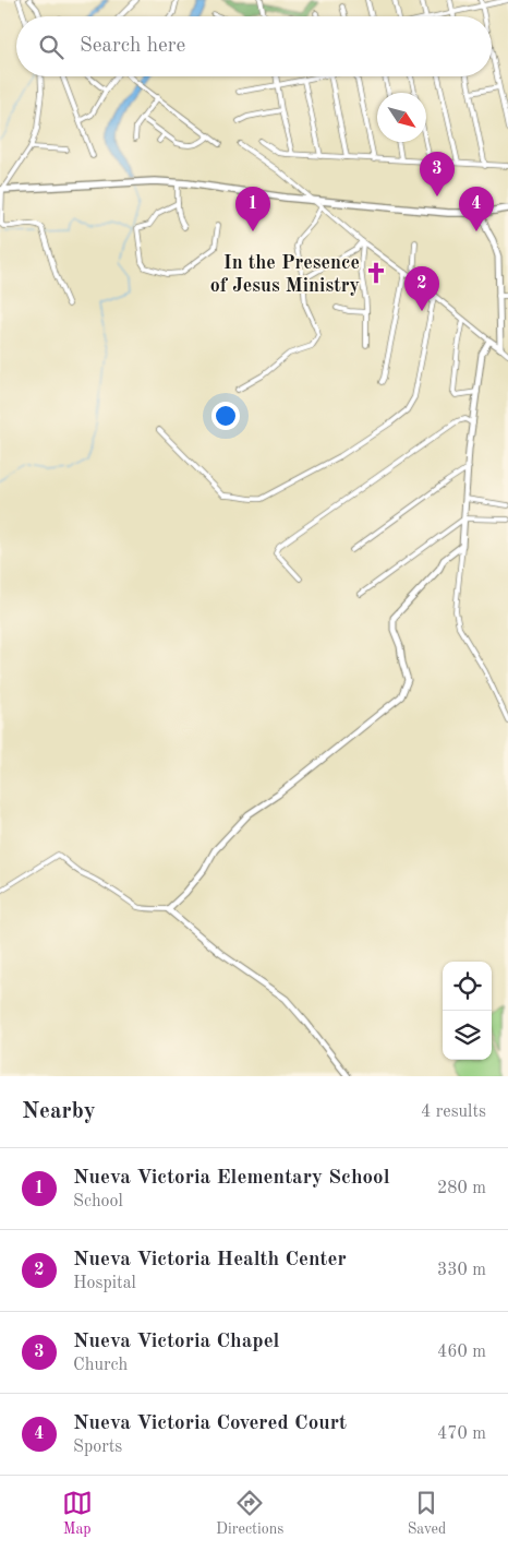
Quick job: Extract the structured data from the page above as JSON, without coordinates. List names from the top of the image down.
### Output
{
  "places": {
    "church": ["In the Presence of Jesus Ministry"]
  },
  "north": "bottom right",
  "page": {
    "search": "Search here",
    "pins": [
      "3",
      "1",
      "4",
      "2"
    ],
    "heading": ["Nearby", "4 results"],
    "list": [
      {
        "mark": "1",
        "name": "Nueva Victoria Elementary School",
        "note": "School",
        "value": "280 m"
      },
      {
        "mark": "2",
        "name": "Nueva Victoria Health Center",
        "note": "Hospital",
        "value": "330 m"
      },
      {
        "mark": "3",
        "name": "Nueva Victoria Chapel",
        "note": "Church",
        "value": "460 m"
      },
      {
        "mark": "4",
        "name": "Nueva Victoria Covered Court",
        "note": "Sports",
        "value": "470 m"
      }
    ],
    "nav": ["Map", "Directions", "Saved"]
  }
}
